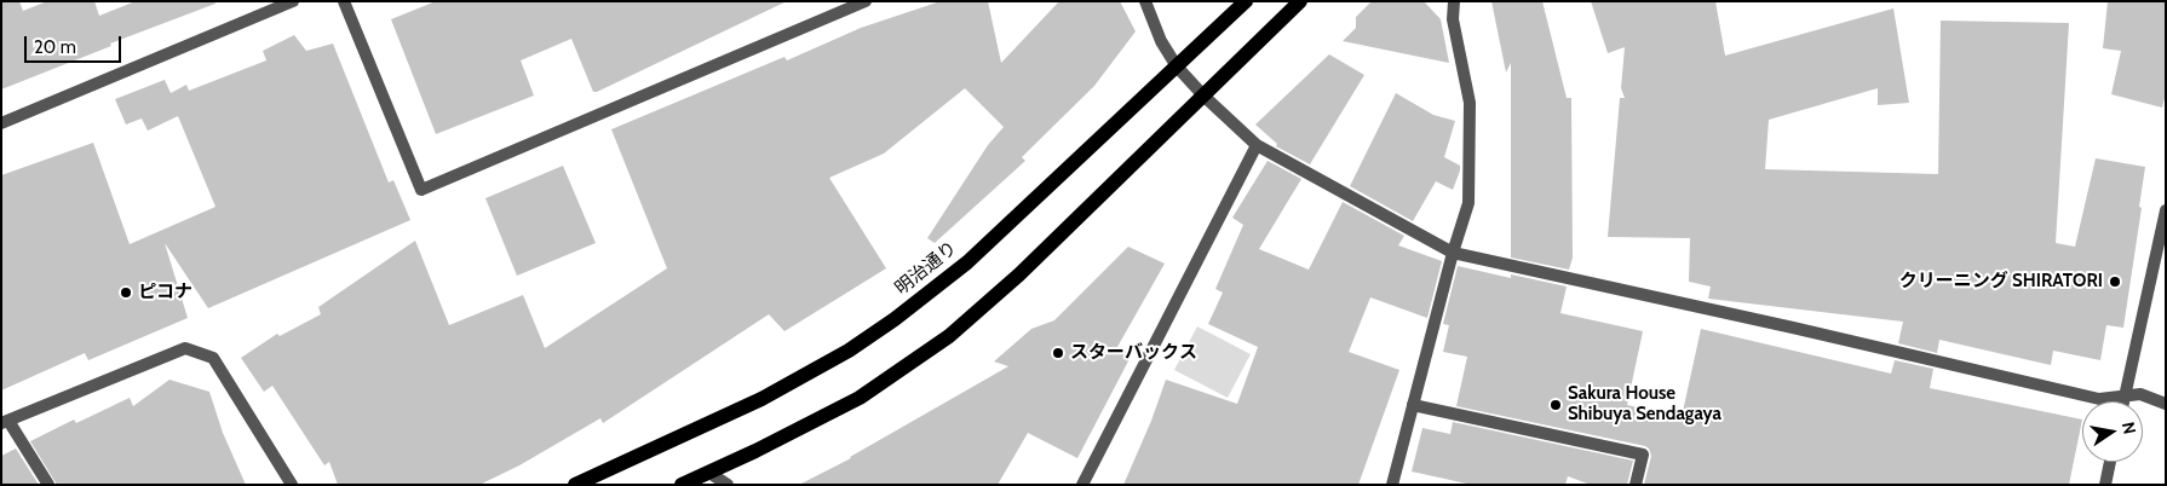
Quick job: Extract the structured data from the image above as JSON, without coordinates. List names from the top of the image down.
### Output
{
  "streets": {
    "main road": ["明治通り"]
  },
  "places": [
    "クリーニング SHIRATORI",
    "ピコナ",
    "スターバックス",
    "Sakura House Shibuya Sendagaya"
  ],
  "scale_bar": "20 m",
  "north": "right"
}
